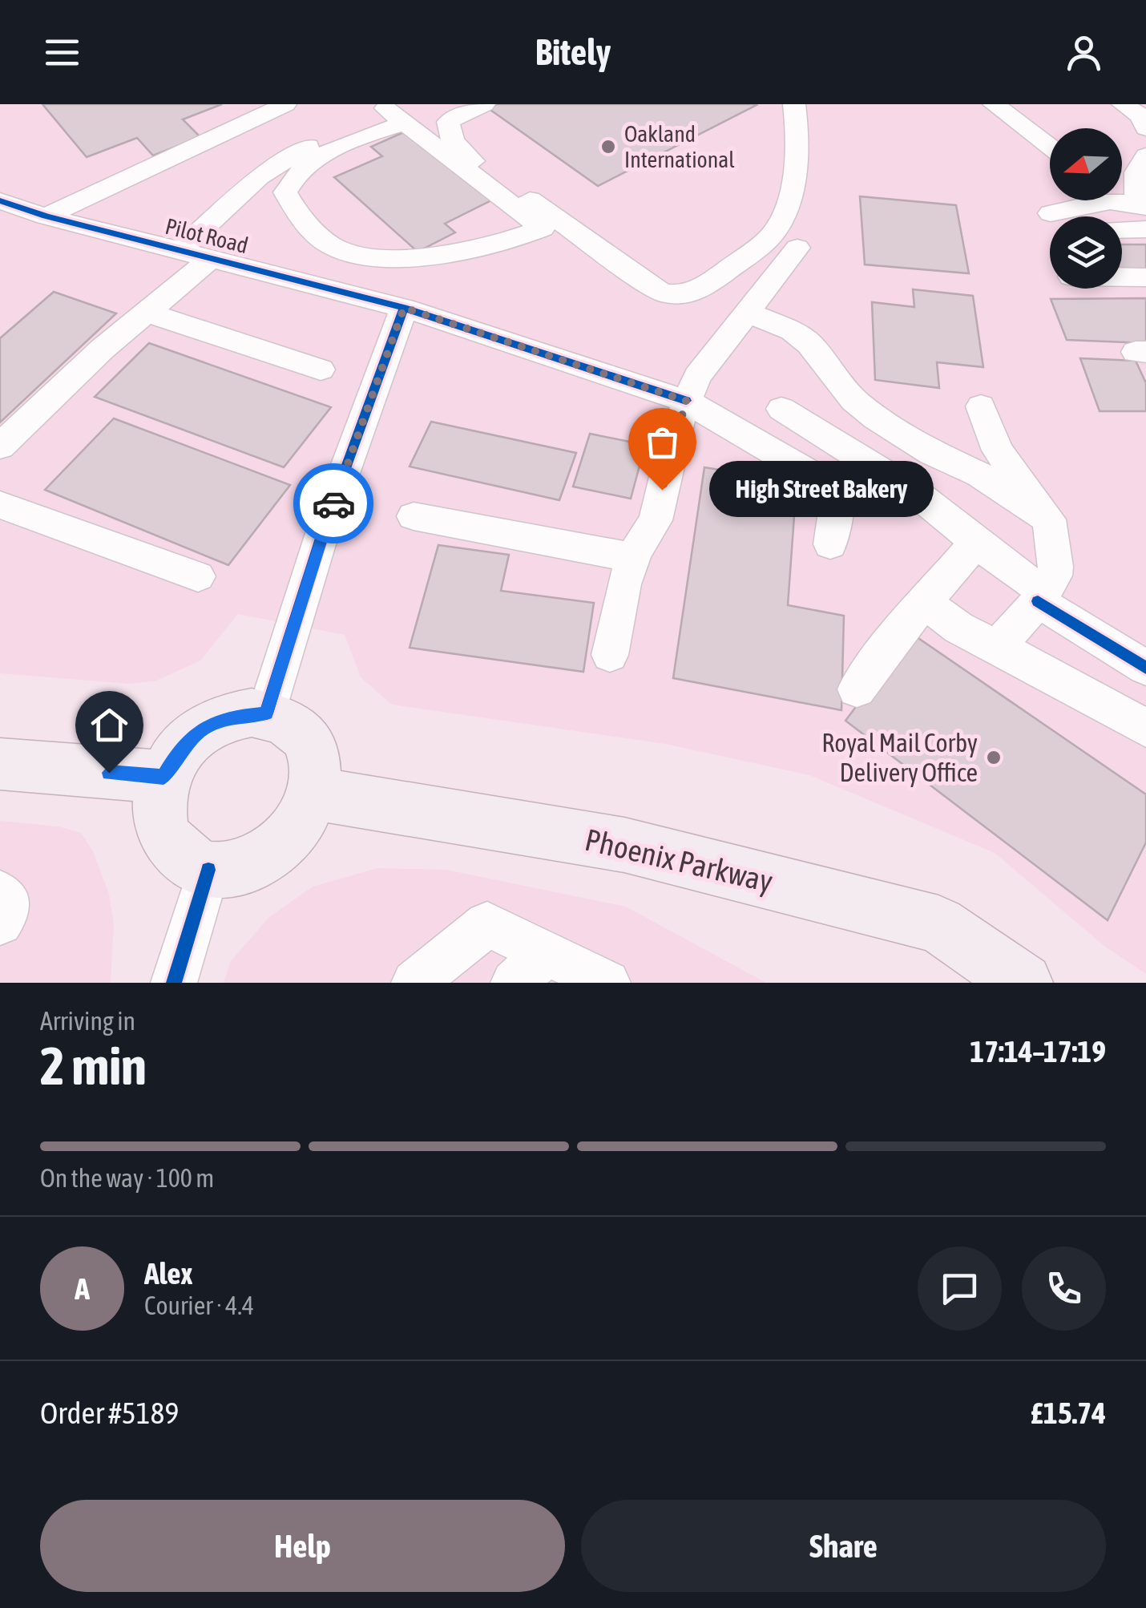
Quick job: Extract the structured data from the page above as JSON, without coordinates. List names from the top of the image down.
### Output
{
  "streets": {
    "main road": ["Phoenix Parkway"],
    "street": ["Pilot Road"]
  },
  "places": ["Oakland International", "High Street Bakery", "Royal Mail Corby Delivery Office"],
  "north": "left",
  "page": {
    "header": "Bitely",
    "bubble": "High Street Bakery",
    "heading": ["2 min", "Arriving in", "17:14–17:19"],
    "panel": [
      "Alex",
      "Courier · 4.4",
      "Order #5189",
      "£15.74"
    ],
    "bar": "On the way · 100 m",
    "round": "A",
    "buttons": ["Help", "Share"]
  }
}
